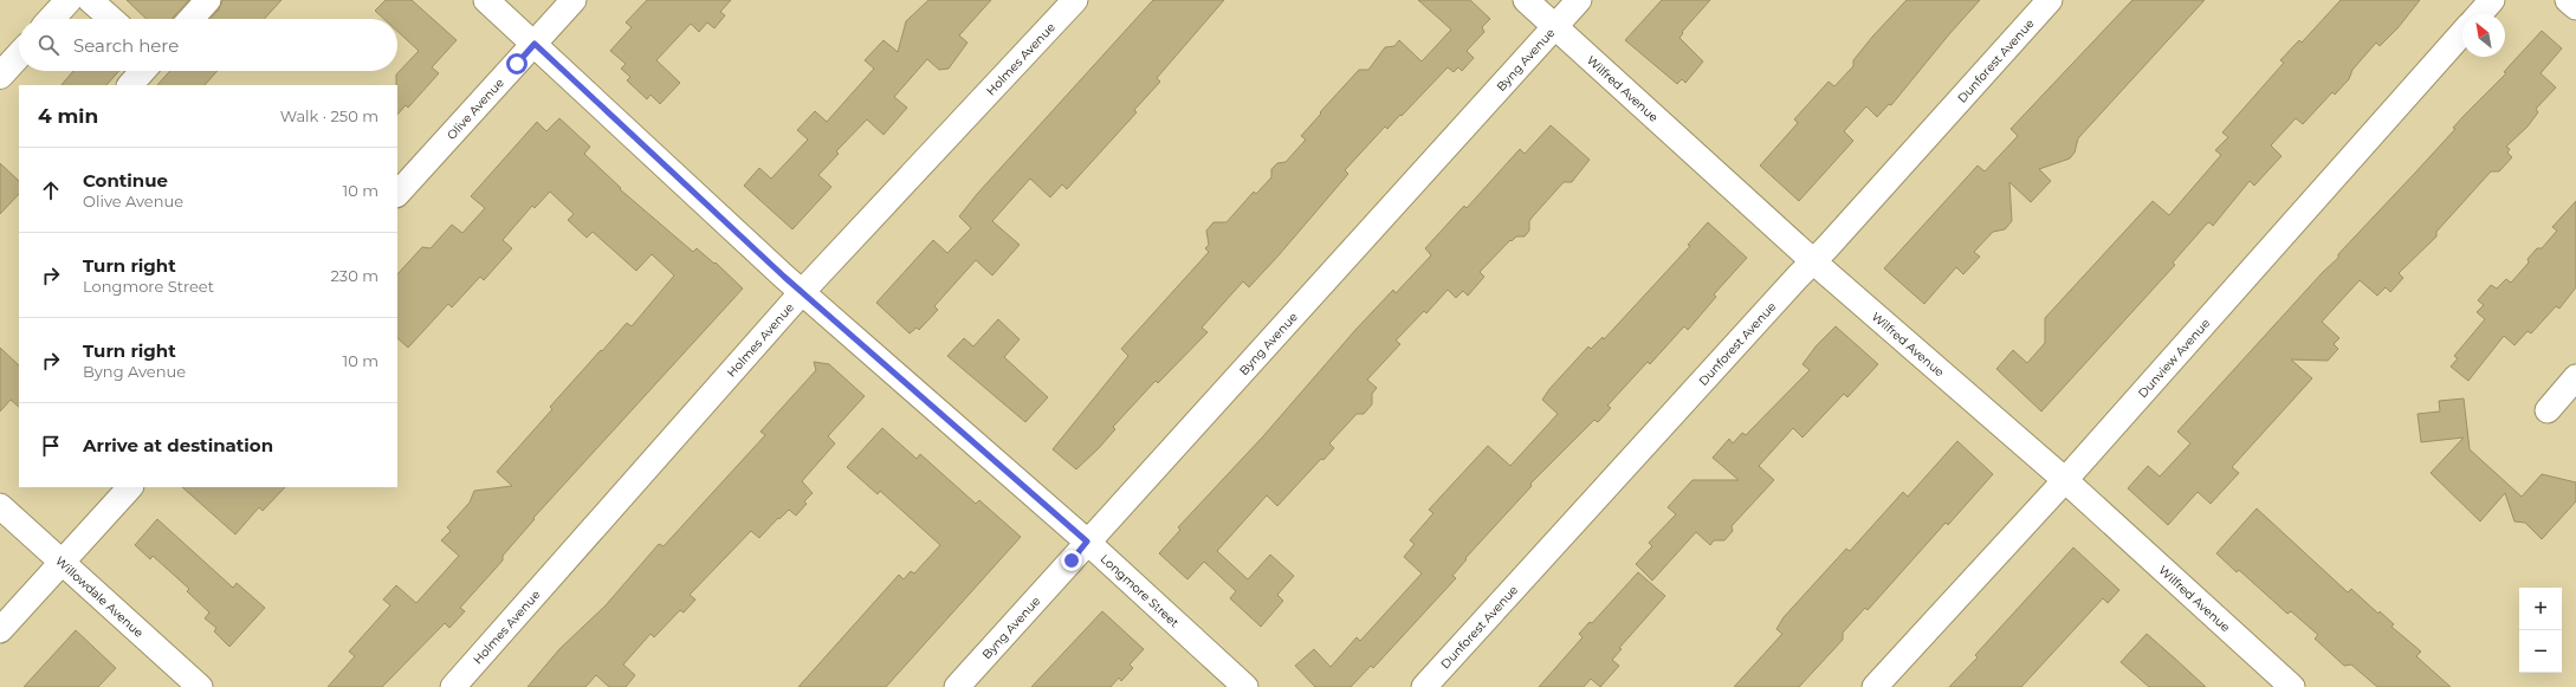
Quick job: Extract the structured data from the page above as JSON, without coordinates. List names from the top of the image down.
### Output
{
  "streets": {
    "street": [
      "Holmes Avenue",
      "Byng Avenue",
      "Dunforest Avenue",
      "Wilfred Avenue",
      "Olive Avenue",
      "Dunview Avenue",
      "Longmore Street",
      "Willowdale Avenue"
    ]
  },
  "crossings": [
    ["Holmes Avenue", "Longmore Street"],
    ["Byng Avenue", "Wilfred Avenue"],
    ["Byng Avenue", "Longmore Street"],
    ["Dunforest Avenue", "Wilfred Avenue"],
    ["Wilfred Avenue", "Dunview Avenue"],
    ["Olive Avenue", "Longmore Street"]
  ],
  "north": "top left",
  "page": {
    "search": "Search here",
    "heading": ["4 min", "Walk · 250 m"],
    "list": [
      ["Continue", "Olive Avenue", "10 m"],
      ["Turn right", "Longmore Street", "230 m"],
      ["Turn right", "Byng Avenue", "10 m"],
      "Arrive at destination"
    ],
    "map_buttons": ["+", "−"]
  }
}
